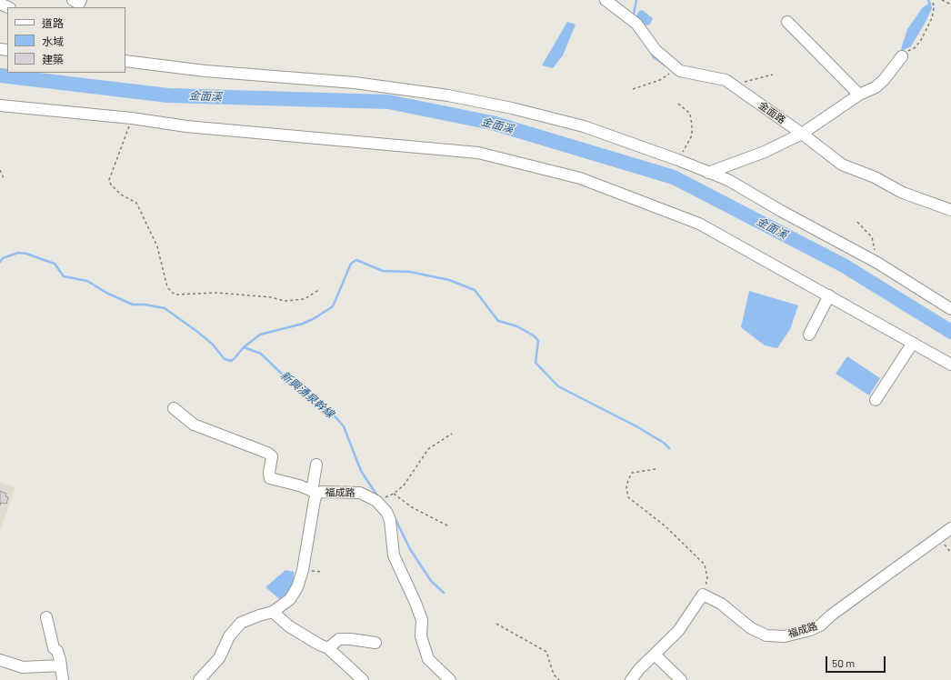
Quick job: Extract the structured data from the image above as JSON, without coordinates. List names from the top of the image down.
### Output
{
  "streets": {
    "lane": ["金面路", "福成路"]
  },
  "water": ["金面溪", "新興湧泉幹線"],
  "legend": ["道路", "水域", "建築"],
  "scale_bar": "50 m"
}
